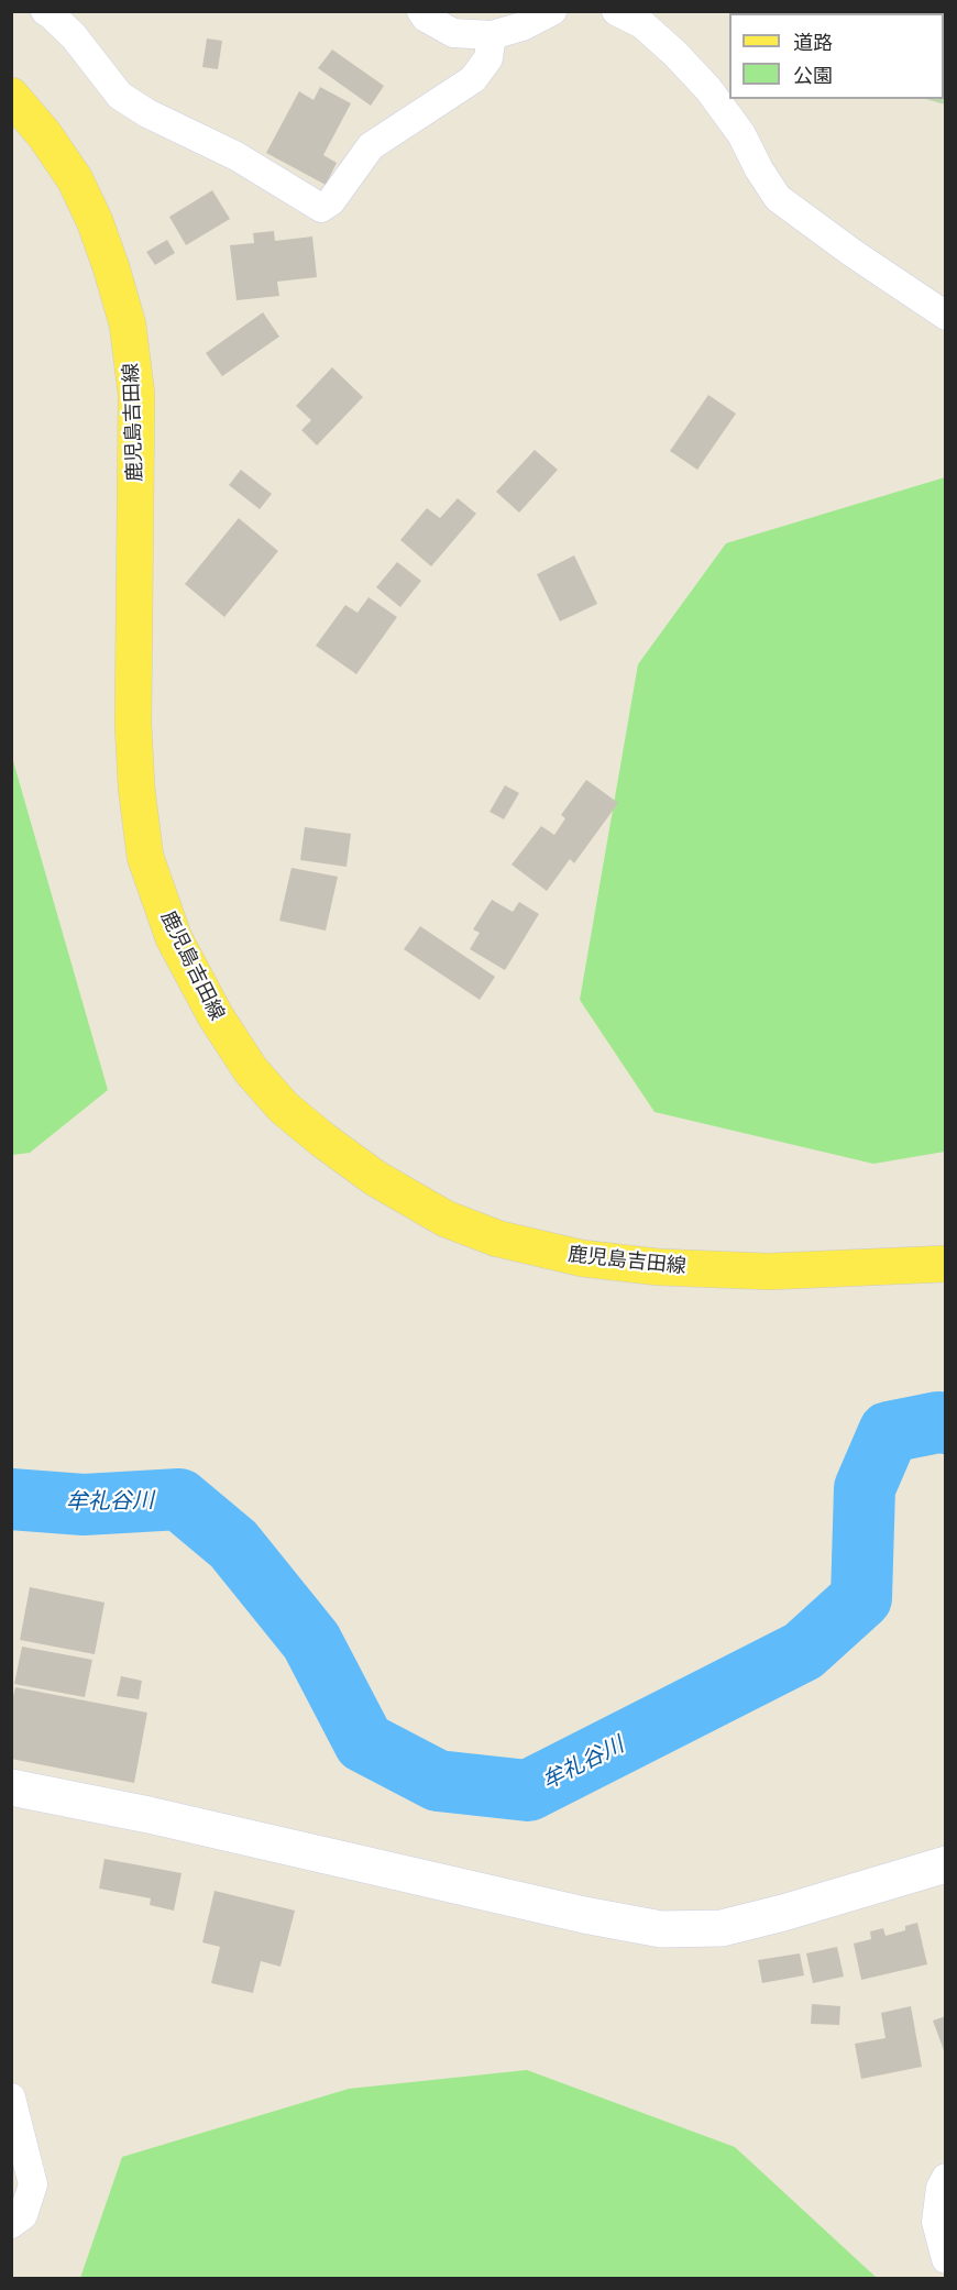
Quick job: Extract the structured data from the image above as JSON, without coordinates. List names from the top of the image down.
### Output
{
  "streets": {
    "main road": ["鹿児島吉田線"]
  },
  "water": ["牟礼谷川"],
  "legend": ["道路", "公園"]
}
